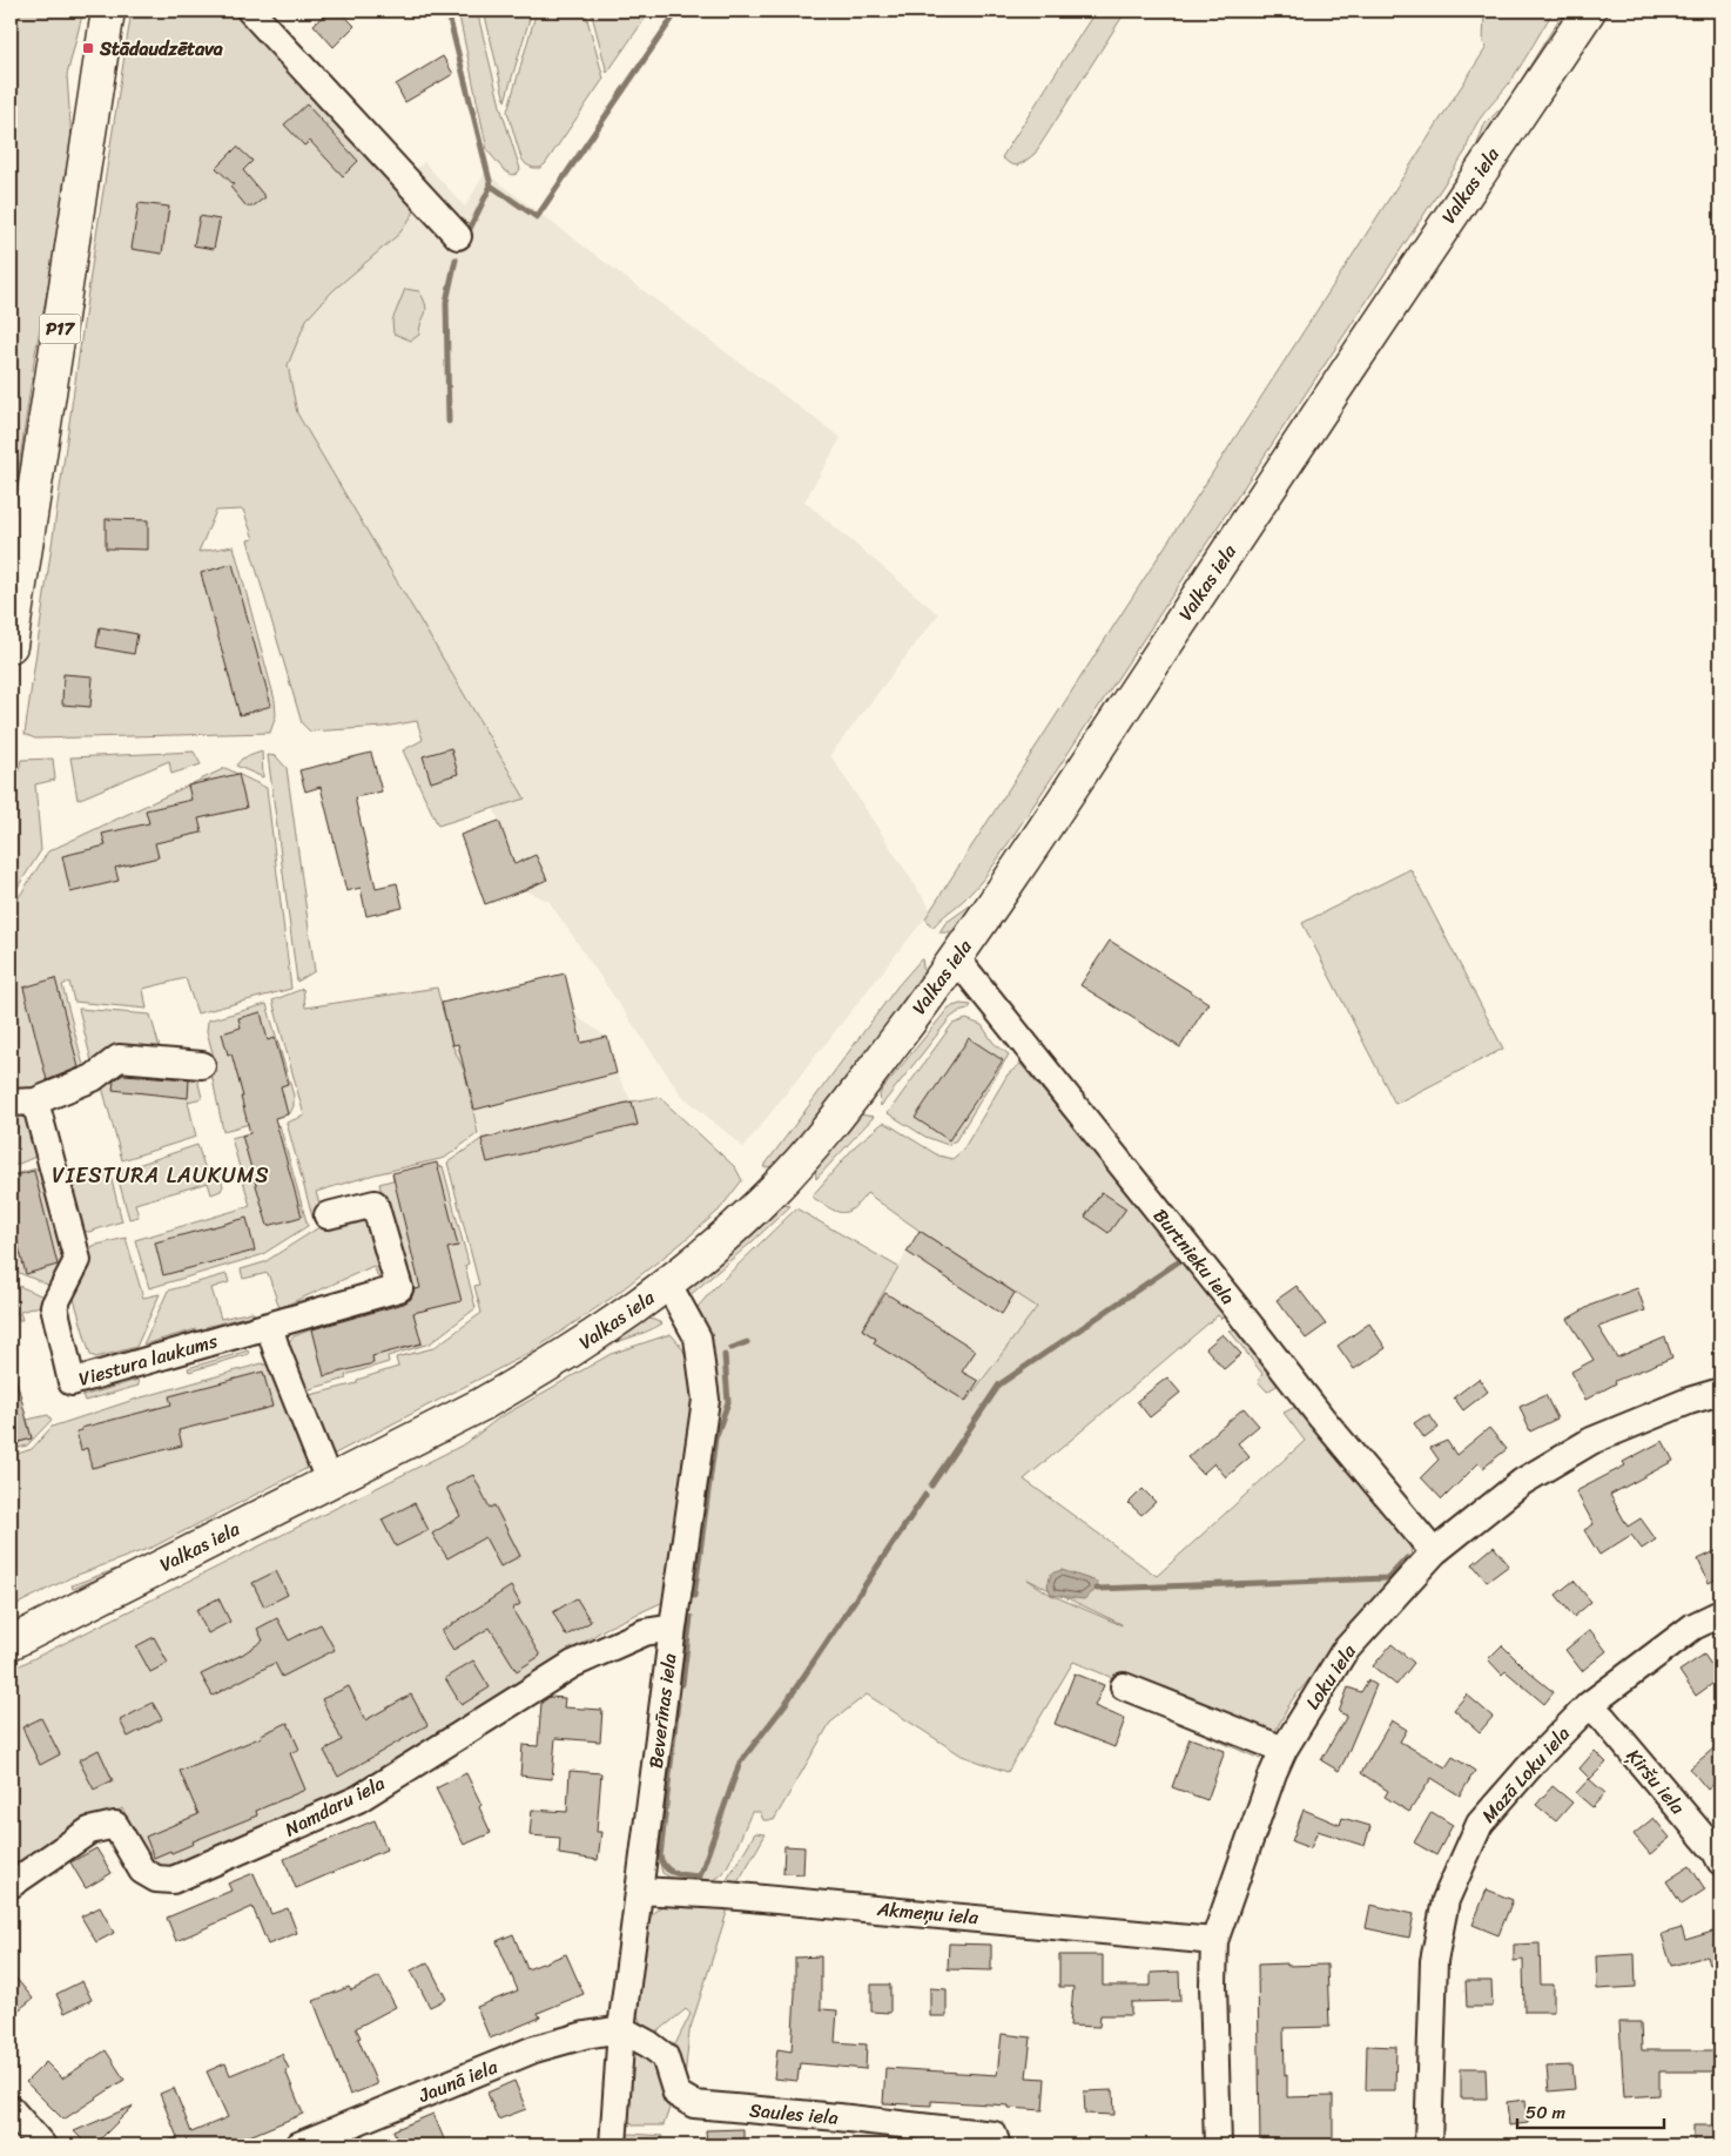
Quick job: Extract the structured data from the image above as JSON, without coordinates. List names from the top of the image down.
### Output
{
  "streets": {
    "main road": ["Valkas iela", "P17"],
    "street": [
      "Burtnieku iela",
      "Viestura laukums",
      "Loku iela",
      "Beverīnas iela",
      "Mazā Loku iela",
      "Ķiršu iela",
      "Namdaru iela",
      "Akmeņu iela",
      "Jaunā iela",
      "Saules iela"
    ]
  },
  "crossings": [
    ["Valkas iela", "Burtnieku iela"],
    ["Valkas iela", "Beverīnas iela"],
    ["Burtnieku iela", "Loku iela"],
    ["Loku iela", "Akmeņu iela"],
    ["Beverīnas iela", "Namdaru iela"],
    ["Beverīnas iela", "Akmeņu iela"],
    ["Beverīnas iela", "Jaunā iela"],
    ["Beverīnas iela", "Saules iela"],
    ["Mazā Loku iela", "Ķiršu iela"],
    ["Jaunā iela", "Saules iela"]
  ],
  "districts": ["VIESTURA LAUKUMS"],
  "places": {
    "transit": ["Stādaudzētava"]
  },
  "scale_bar": "50 m"
}
